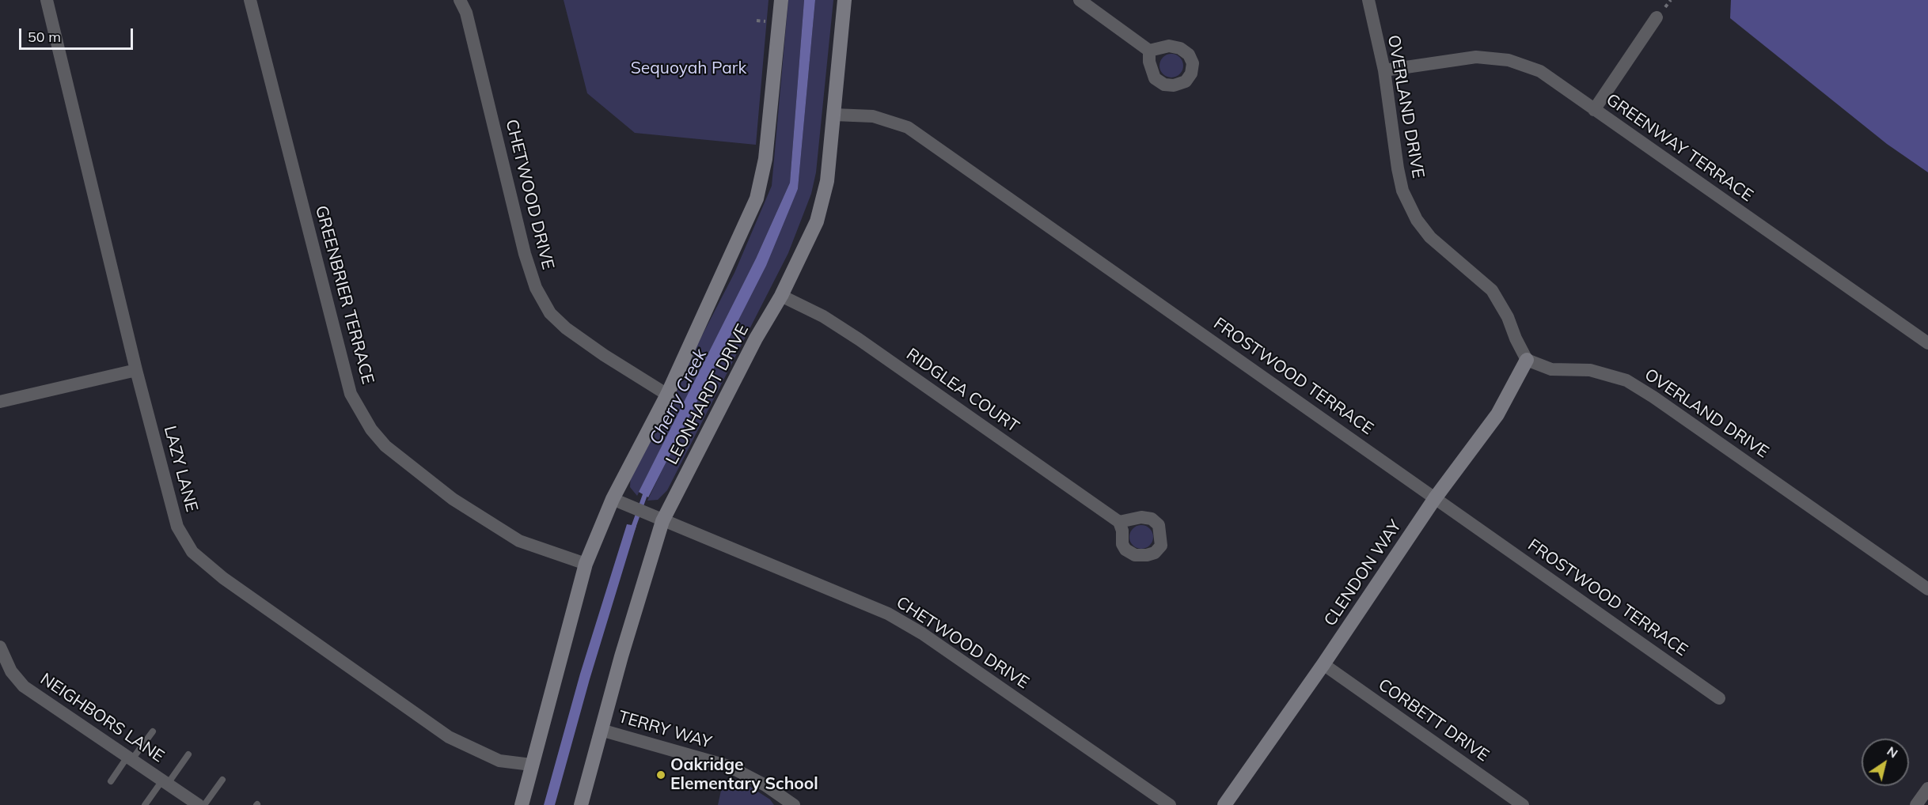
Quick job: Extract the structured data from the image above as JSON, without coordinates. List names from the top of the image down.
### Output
{
  "streets": {
    "street": [
      "OVERLAND DRIVE",
      "GREENWAY TERRACE",
      "CHETWOOD DRIVE",
      "GREENBRIER TERRACE",
      "FROSTWOOD TERRACE",
      "RIDGLEA COURT",
      "LEONHARDT DRIVE",
      "LAZY LANE",
      "CLENDON WAY",
      "NEIGHBORS LANE",
      "CORBETT DRIVE",
      "TERRY WAY"
    ]
  },
  "crossings": [
    ["OVERLAND DRIVE", "GREENWAY TERRACE"],
    ["OVERLAND DRIVE", "CLENDON WAY"],
    ["CHETWOOD DRIVE", "LEONHARDT DRIVE"],
    ["FROSTWOOD TERRACE", "LEONHARDT DRIVE"],
    ["FROSTWOOD TERRACE", "CLENDON WAY"],
    ["RIDGLEA COURT", "LEONHARDT DRIVE"],
    ["LEONHARDT DRIVE", "TERRY WAY"],
    ["CLENDON WAY", "CORBETT DRIVE"]
  ],
  "water": ["Cherry Creek"],
  "parks": ["Sequoyah Park"],
  "places": ["Oakridge Elementary School"],
  "scale_bar": "50 m",
  "north": "top right"
}
